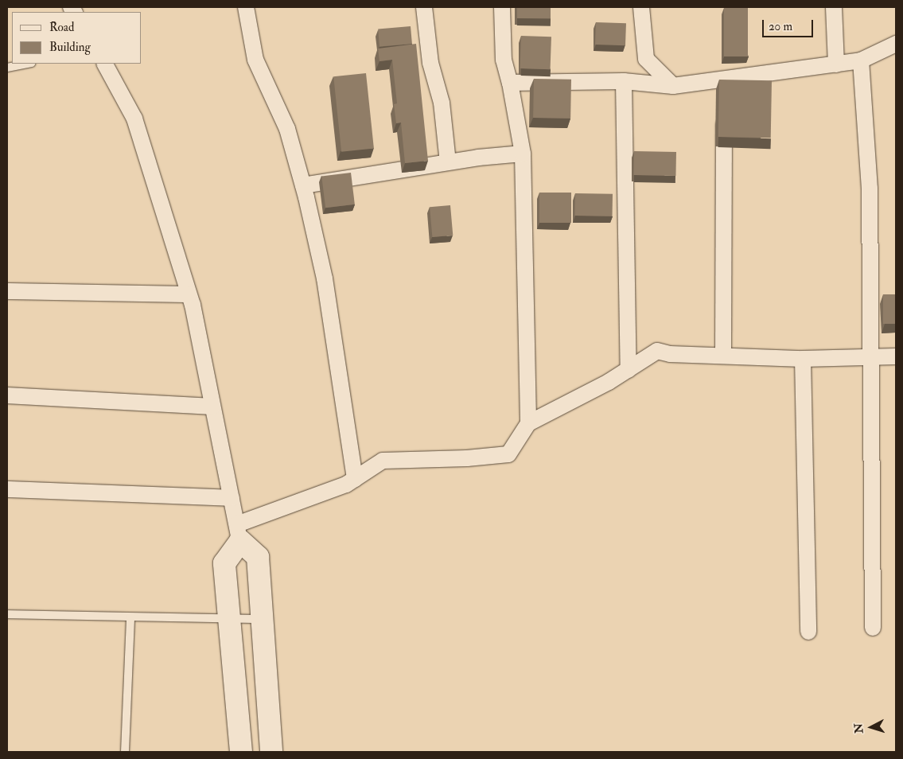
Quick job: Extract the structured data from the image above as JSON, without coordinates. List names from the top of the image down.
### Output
{
  "legend": ["Road", "Building"],
  "scale_bar": "20 m",
  "north": "left"
}
